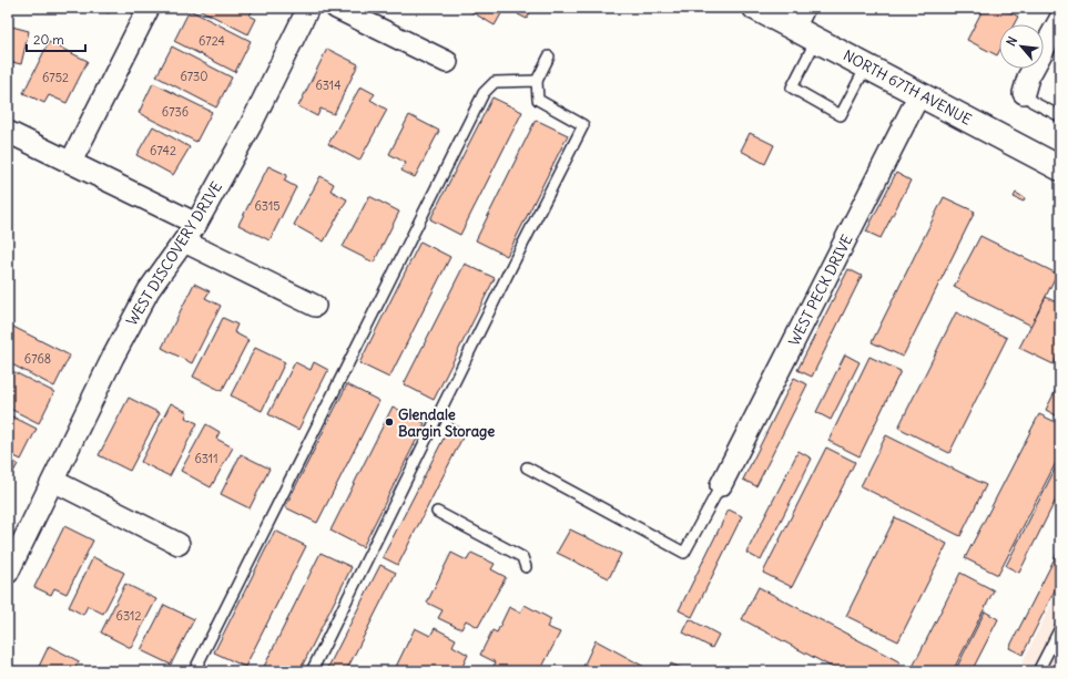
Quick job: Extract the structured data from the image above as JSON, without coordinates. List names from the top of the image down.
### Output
{
  "streets": {
    "main road": ["NORTH 67TH AVENUE"],
    "street": ["WEST DISCOVERY DRIVE", "WEST PECK DRIVE"]
  },
  "crossings": [
    ["NORTH 67TH AVENUE", "WEST PECK DRIVE"]
  ],
  "places": ["Glendale Bargin Storage"],
  "house_numbers": [
    "6724",
    "6730",
    "6752",
    "6314",
    "6736",
    "6742",
    "6315",
    "6768",
    "6311",
    "6312"
  ],
  "scale_bar": "20 m",
  "north": "top left"
}
